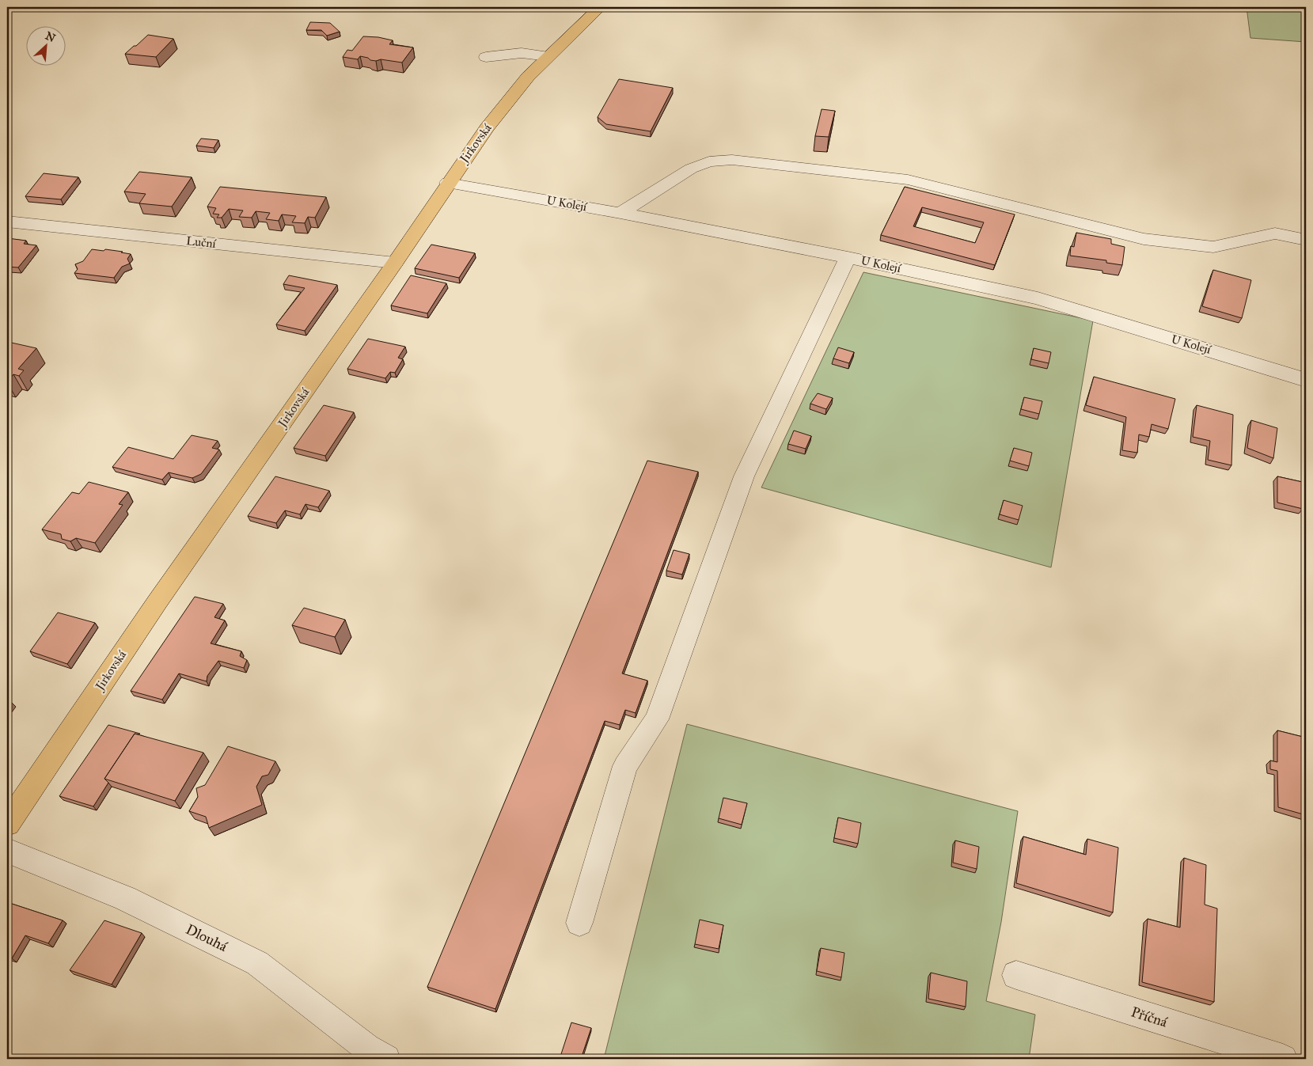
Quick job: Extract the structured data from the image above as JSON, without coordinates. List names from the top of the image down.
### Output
{
  "streets": {
    "main road": ["Jirkovská"],
    "street": [
      "U Kolejí",
      "Luční",
      "Dlouhá",
      "Příčná"
    ]
  },
  "crossings": [
    ["Jirkovská", "U Kolejí"],
    ["Jirkovská", "Luční"]
  ],
  "north": "top right"
}
